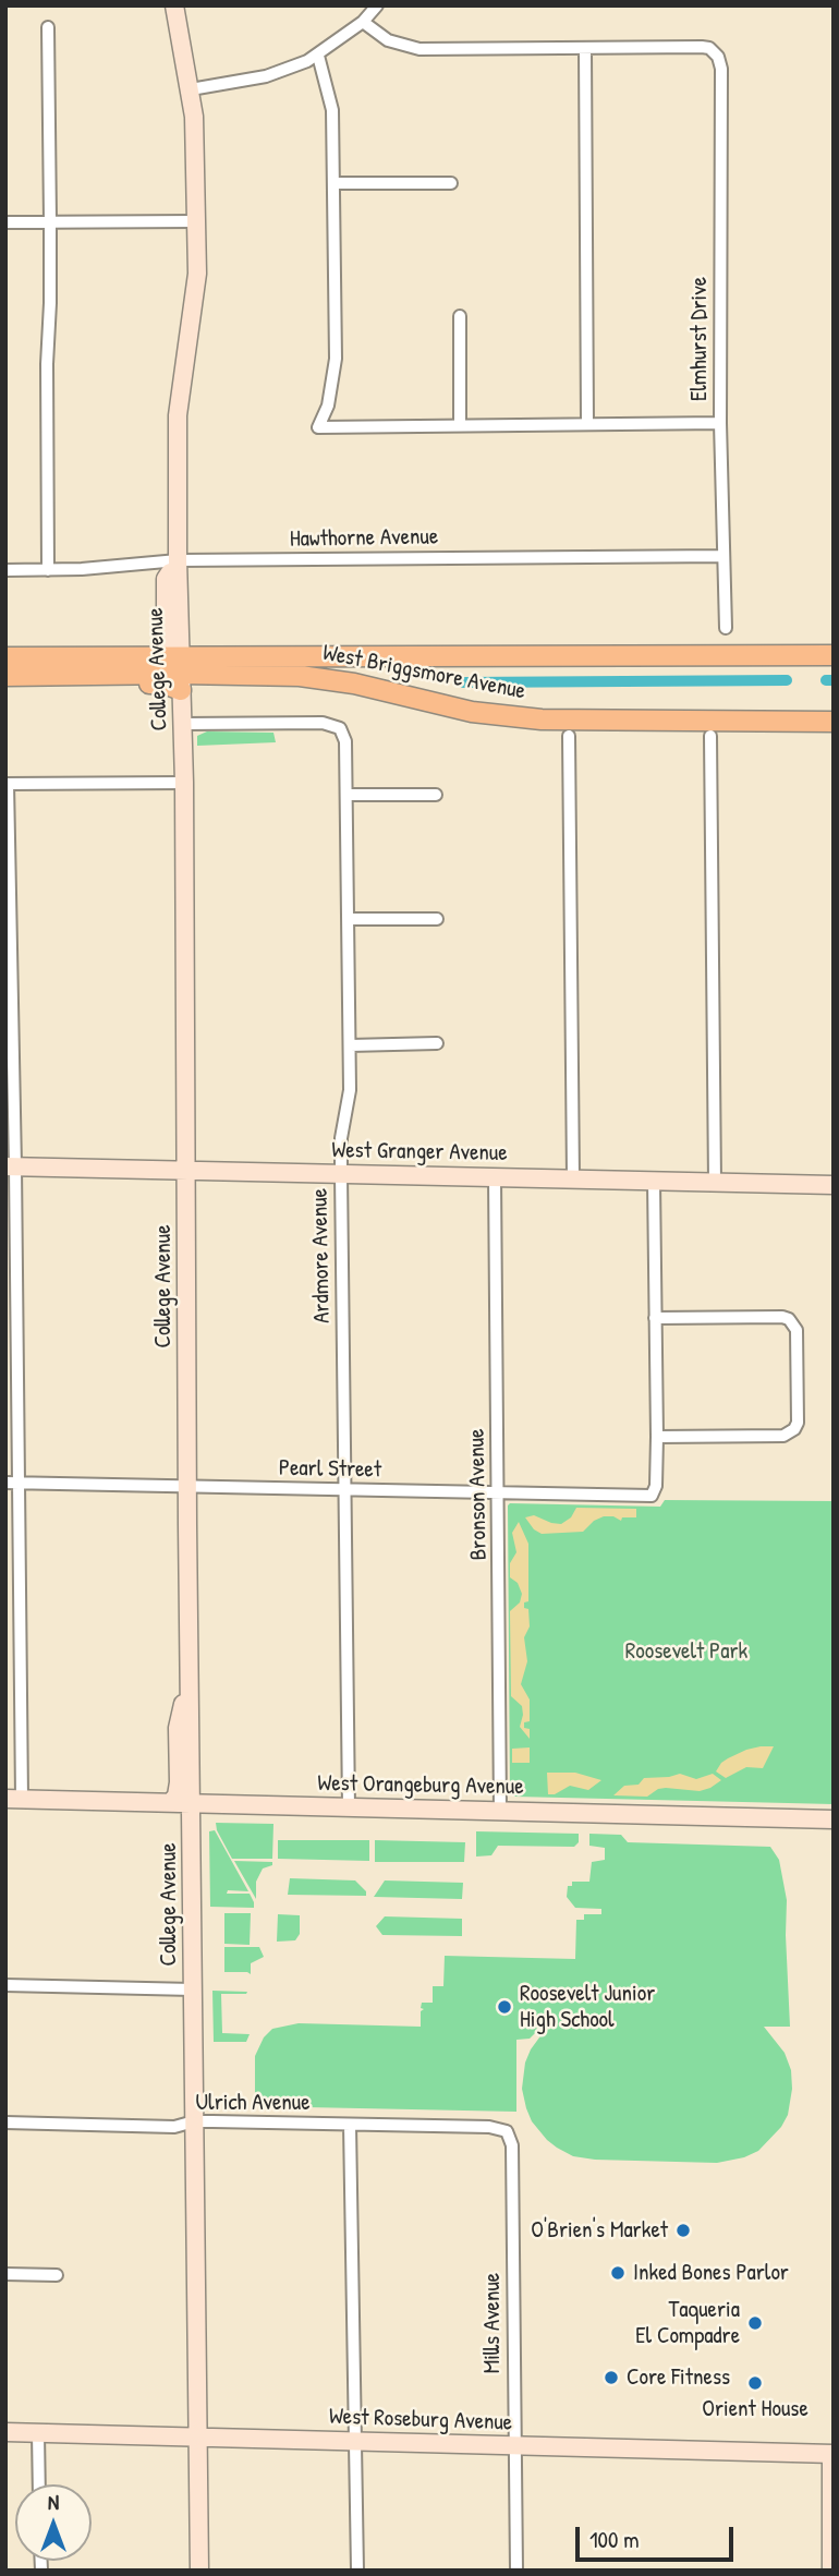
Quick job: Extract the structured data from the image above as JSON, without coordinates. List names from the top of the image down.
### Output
{
  "streets": {
    "main road": ["West Briggsmore Avenue"],
    "street": [
      "Elmhurst Drive",
      "Hawthorne Avenue",
      "College Avenue",
      "West Granger Avenue",
      "Ardmore Avenue",
      "Pearl Street",
      "Bronson Avenue",
      "West Orangeburg Avenue",
      "Ulrich Avenue",
      "Mills Avenue",
      "West Roseburg Avenue"
    ]
  },
  "crossings": [
    ["Elmhurst Drive", "Hawthorne Avenue"],
    ["Hawthorne Avenue", "College Avenue"],
    ["College Avenue", "West Briggsmore Avenue"],
    ["College Avenue", "West Granger Avenue"],
    ["College Avenue", "Ardmore Avenue"],
    ["College Avenue", "Pearl Street"],
    ["College Avenue", "West Orangeburg Avenue"],
    ["College Avenue", "Ulrich Avenue"],
    ["College Avenue", "West Roseburg Avenue"],
    ["West Granger Avenue", "Ardmore Avenue"],
    ["West Granger Avenue", "Bronson Avenue"],
    ["Ardmore Avenue", "Pearl Street"],
    ["Ardmore Avenue", "West Orangeburg Avenue"],
    ["Pearl Street", "Bronson Avenue"],
    ["Bronson Avenue", "West Orangeburg Avenue"],
    ["Ulrich Avenue", "Mills Avenue"],
    ["Mills Avenue", "West Roseburg Avenue"]
  ],
  "parks": ["Roosevelt Park"],
  "places": [
    "Roosevelt Junior High School",
    "O'Brien's Market",
    "Inked Bones Parlor",
    "Taqueria El Compadre",
    "Core Fitness",
    "Orient House"
  ],
  "scale_bar": "100 m",
  "north": "top"
}
